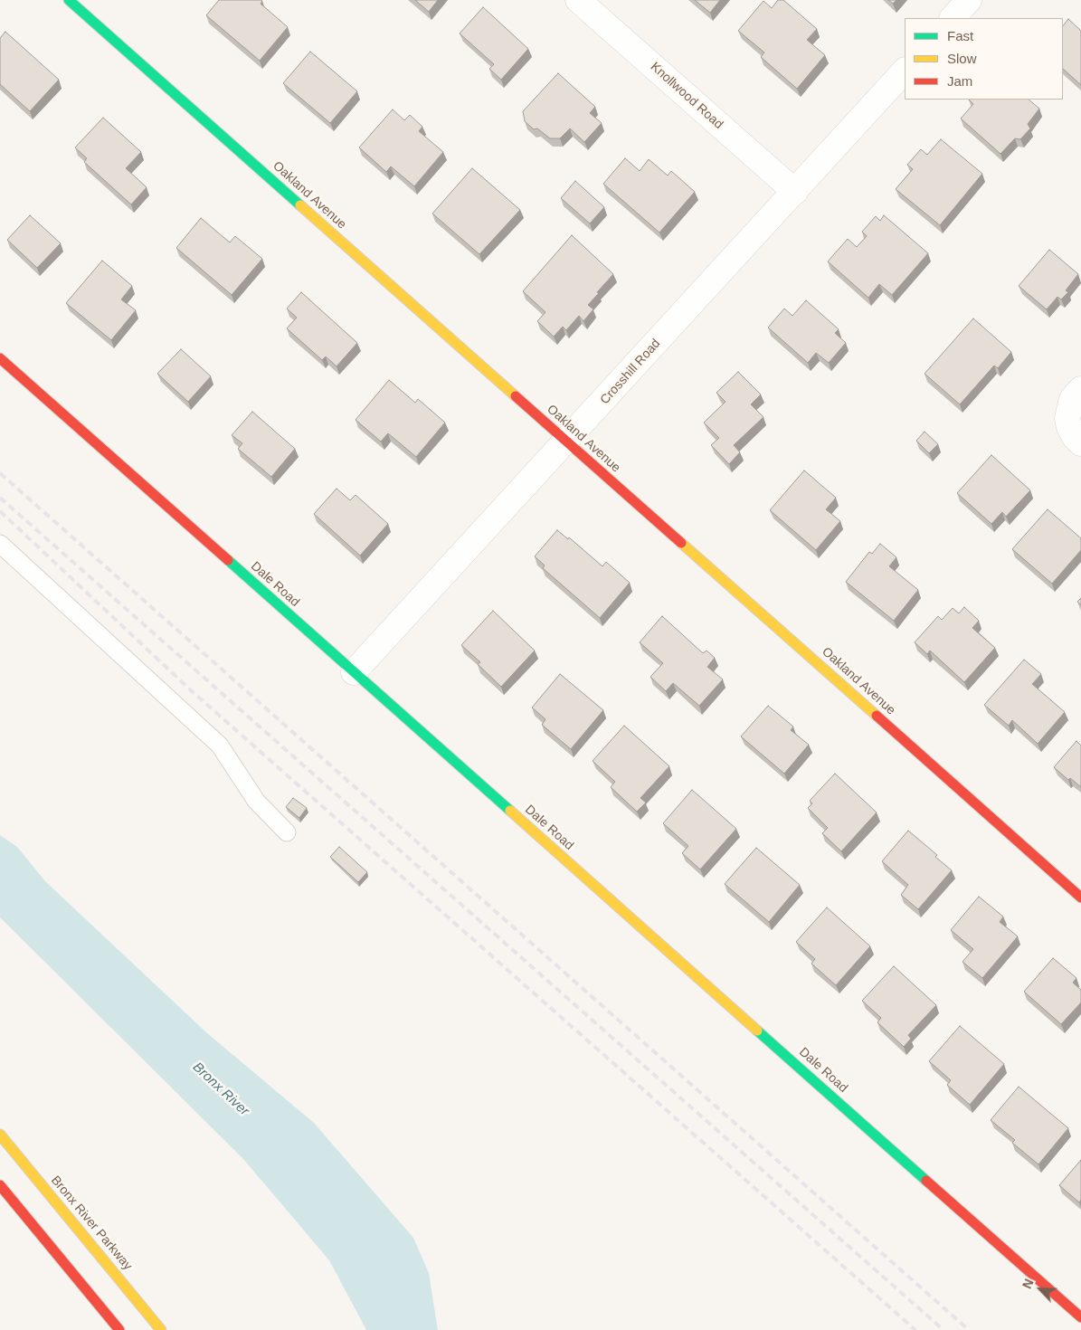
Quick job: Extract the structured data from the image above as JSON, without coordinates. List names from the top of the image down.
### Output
{
  "streets": {
    "main road": ["Oakland Avenue", "Dale Road", "Bronx River Parkway"],
    "street": ["Knollwood Road", "Crosshill Road"]
  },
  "crossings": [
    ["Knollwood Road", "Crosshill Road"],
    ["Oakland Avenue", "Crosshill Road"],
    ["Crosshill Road", "Dale Road"]
  ],
  "water": ["Bronx River"],
  "legend": ["Fast", "Slow", "Jam"],
  "north": "top left"
}
